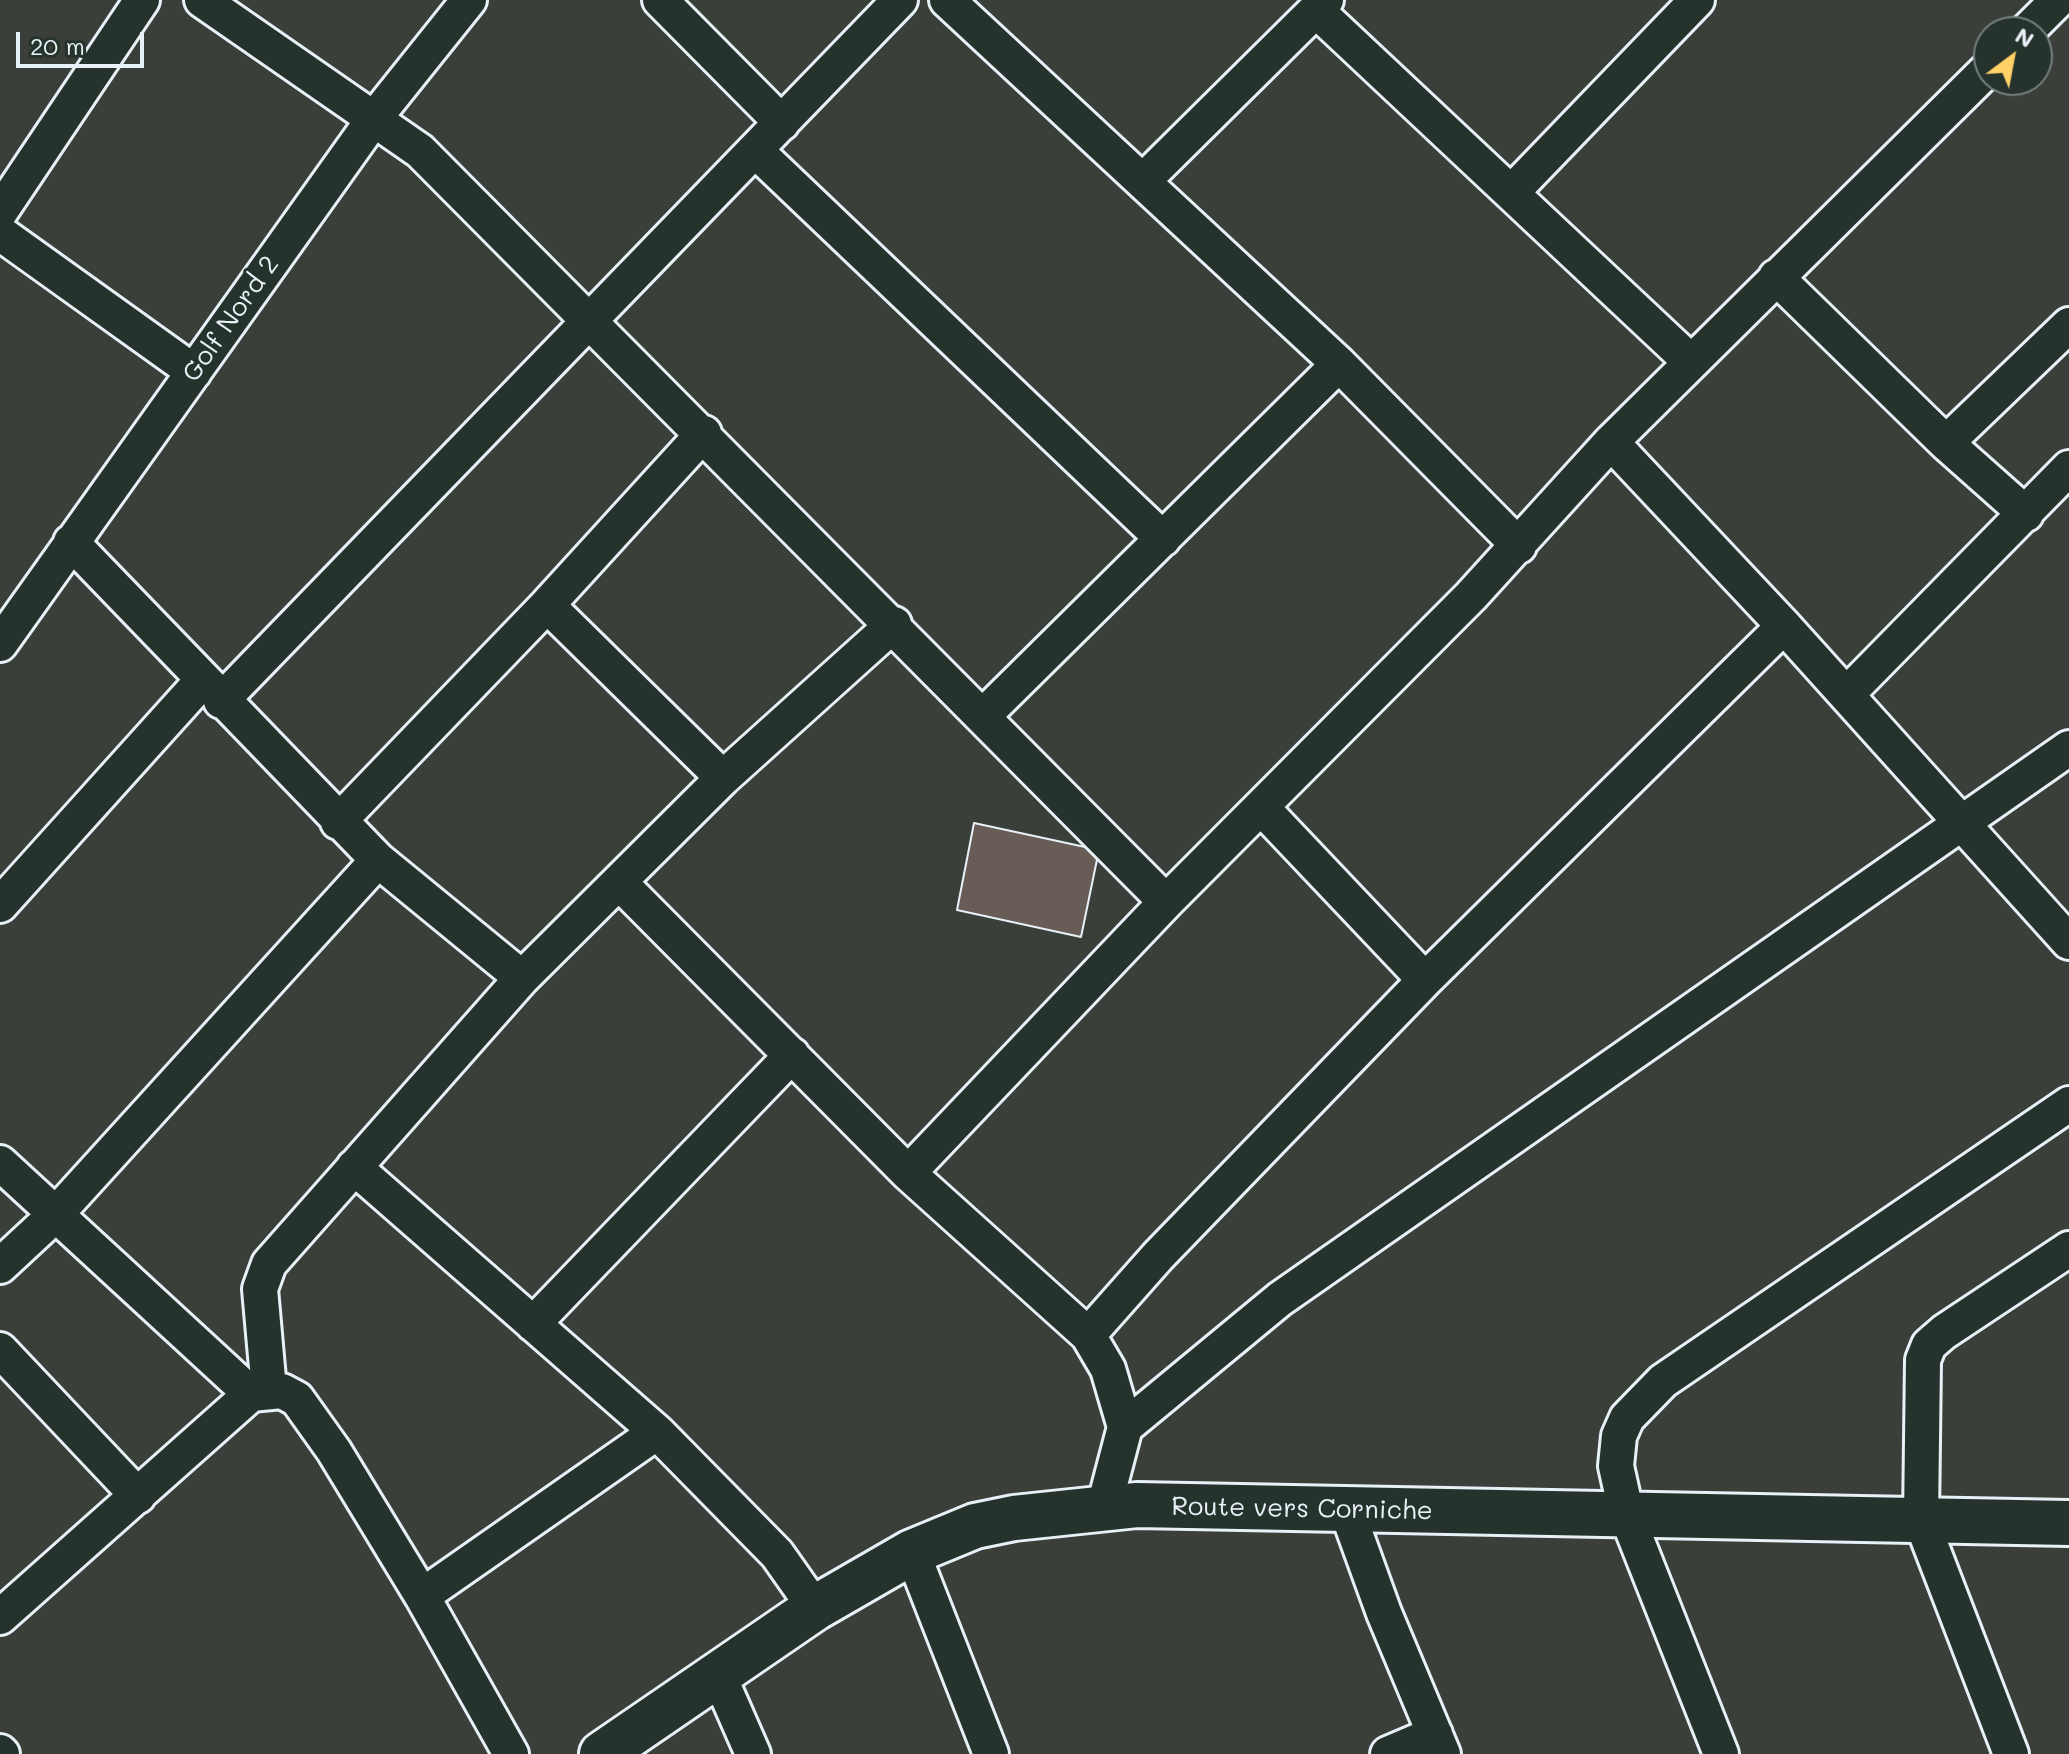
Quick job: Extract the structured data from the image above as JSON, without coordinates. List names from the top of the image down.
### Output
{
  "streets": {
    "main road": ["Route vers Corniche"],
    "street": ["Golf Nord 2"]
  },
  "scale_bar": "20 m",
  "north": "top right"
}
